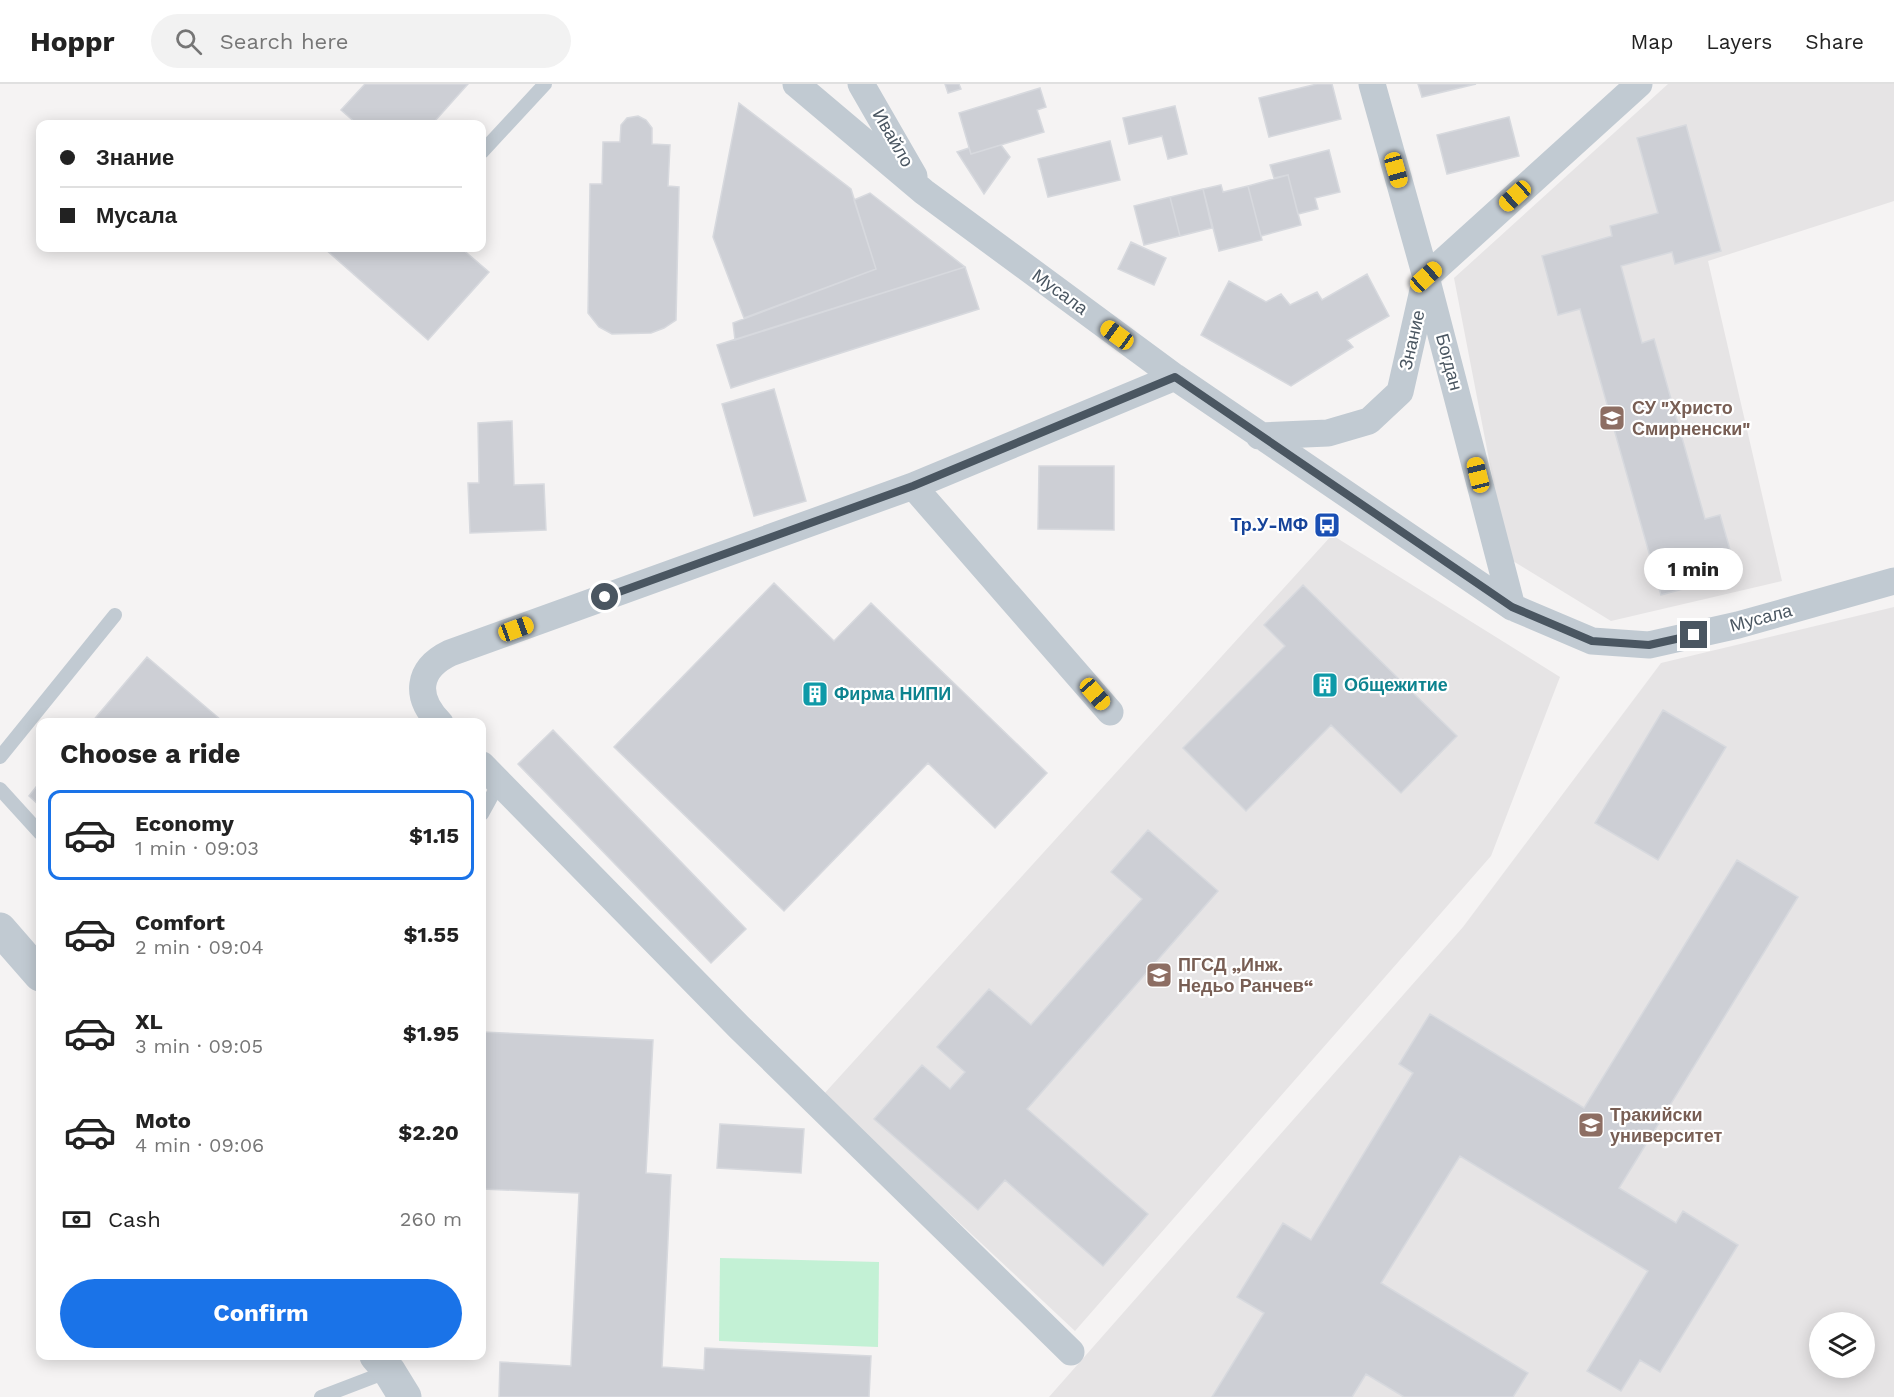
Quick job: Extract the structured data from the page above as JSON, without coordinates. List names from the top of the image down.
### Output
{
  "streets": {
    "street": [
      "Ивайло",
      "Мусала",
      "Знание",
      "Богдан"
    ]
  },
  "crossings": [
    ["Ивайло", "Мусала"],
    ["Мусала", "Знание"],
    ["Мусала", "Богдан"],
    ["Знание", "Богдан"]
  ],
  "places": {
    "school or university": ["СУ \"Христо Смирненски\"", "ПГСД „Инж. Недьо Ранчев“", "Тракийски университет"],
    "bus stop": ["Тр.У-МФ"],
    "building": ["Общежитие", "Фирма НИПИ"]
  },
  "page": {
    "header": "Hoppr",
    "search": "Search here",
    "nav": ["Map", "Layers", "Share"],
    "banner": ["Знание", "Мусала"],
    "bubble": "1 min",
    "heading": "Choose a ride",
    "list": [
      {
        "name": "Economy",
        "note": "1 min · 09:03",
        "value": "$1.15"
      },
      {
        "name": "Comfort",
        "note": "2 min · 09:04",
        "value": "$1.55"
      },
      {
        "name": "XL",
        "note": "3 min · 09:05",
        "value": "$1.95"
      },
      {
        "name": "Moto",
        "note": "4 min · 09:06",
        "value": "$2.20"
      }
    ],
    "pay": ["Cash", "260 m"],
    "buttons": "Confirm"
  }
}
